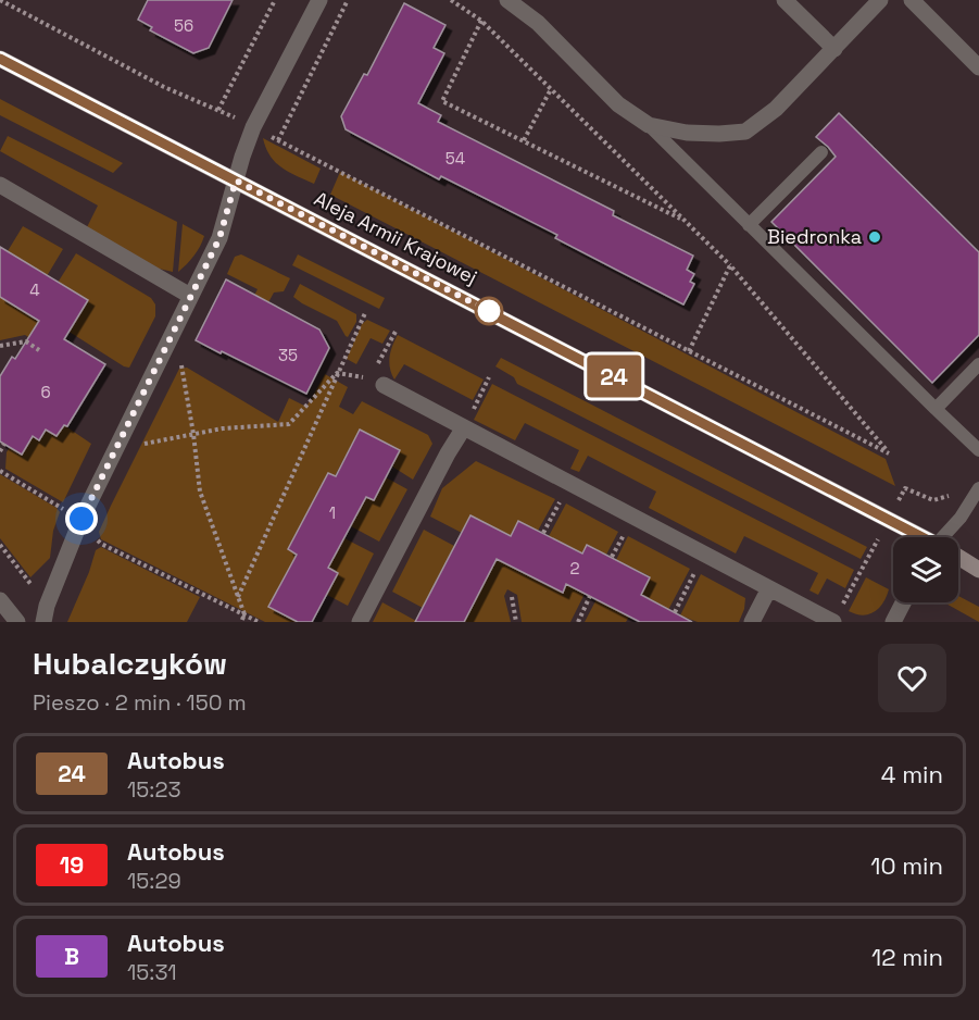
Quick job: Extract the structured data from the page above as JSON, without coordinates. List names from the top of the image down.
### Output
{
  "streets": {
    "street": ["Aleja Armii Krajowej"]
  },
  "places": ["Biedronka"],
  "lines": ["bus line 24"],
  "house_numbers": [
    "56",
    "54",
    "4",
    "35",
    "6",
    "1",
    "2"
  ],
  "page": {
    "on_map": "24",
    "heading": ["Hubalczyków", "Pieszo · 2 min · 150 m"],
    "list": [
      {
        "mark": "24",
        "name": "Autobus",
        "note": "15:23",
        "value": "4 min"
      },
      {
        "mark": "19",
        "name": "Autobus",
        "note": "15:29",
        "value": "10 min"
      },
      {
        "mark": "B",
        "name": "Autobus",
        "note": "15:31",
        "value": "12 min"
      }
    ]
  }
}
